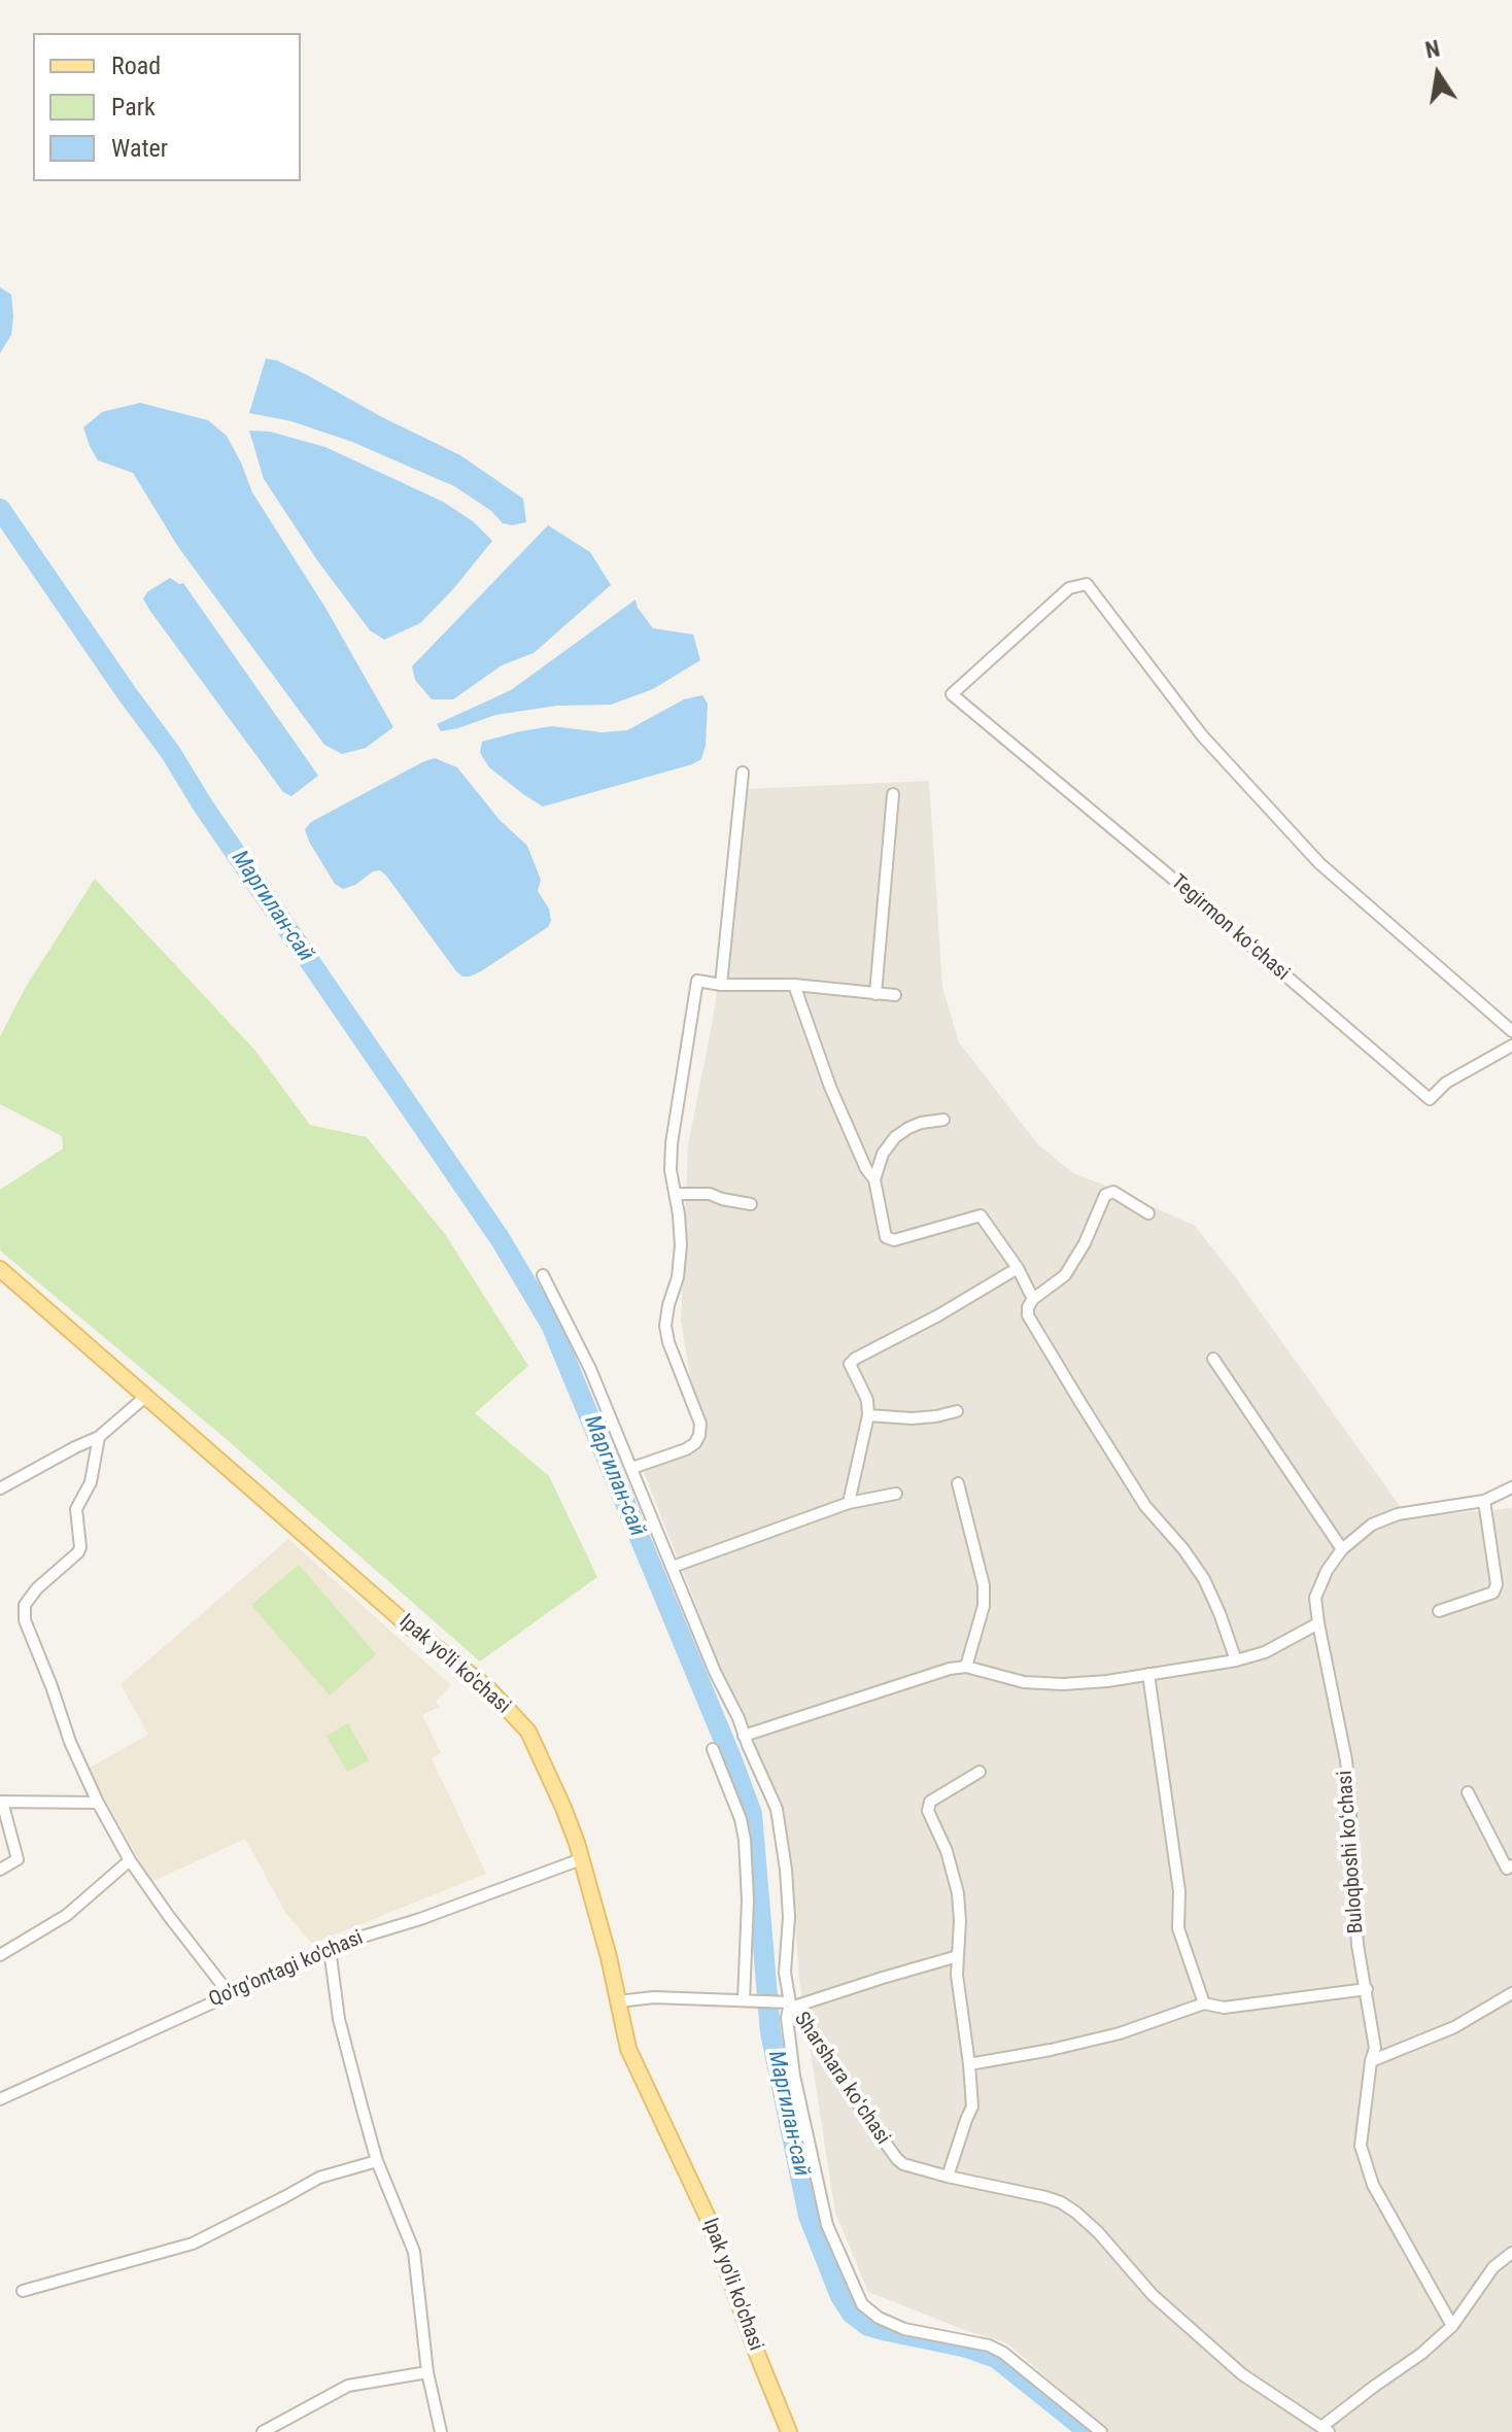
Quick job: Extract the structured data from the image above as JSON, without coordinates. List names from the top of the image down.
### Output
{
  "streets": {
    "main road": ["Ipak yo'li ko'chasi"],
    "street": [
      "Tegirmon koʻchasi",
      "Buloqboshi koʻchasi",
      "Qo'rg'ontagi ko'chasi",
      "Sharshara koʻchasi"
    ]
  },
  "crossings": [
    ["Ipak yo'li ko'chasi", "Qo'rg'ontagi ko'chasi"]
  ],
  "water": ["Маргилан-сай"],
  "legend": ["Road", "Park", "Water"],
  "north": "top"
}
